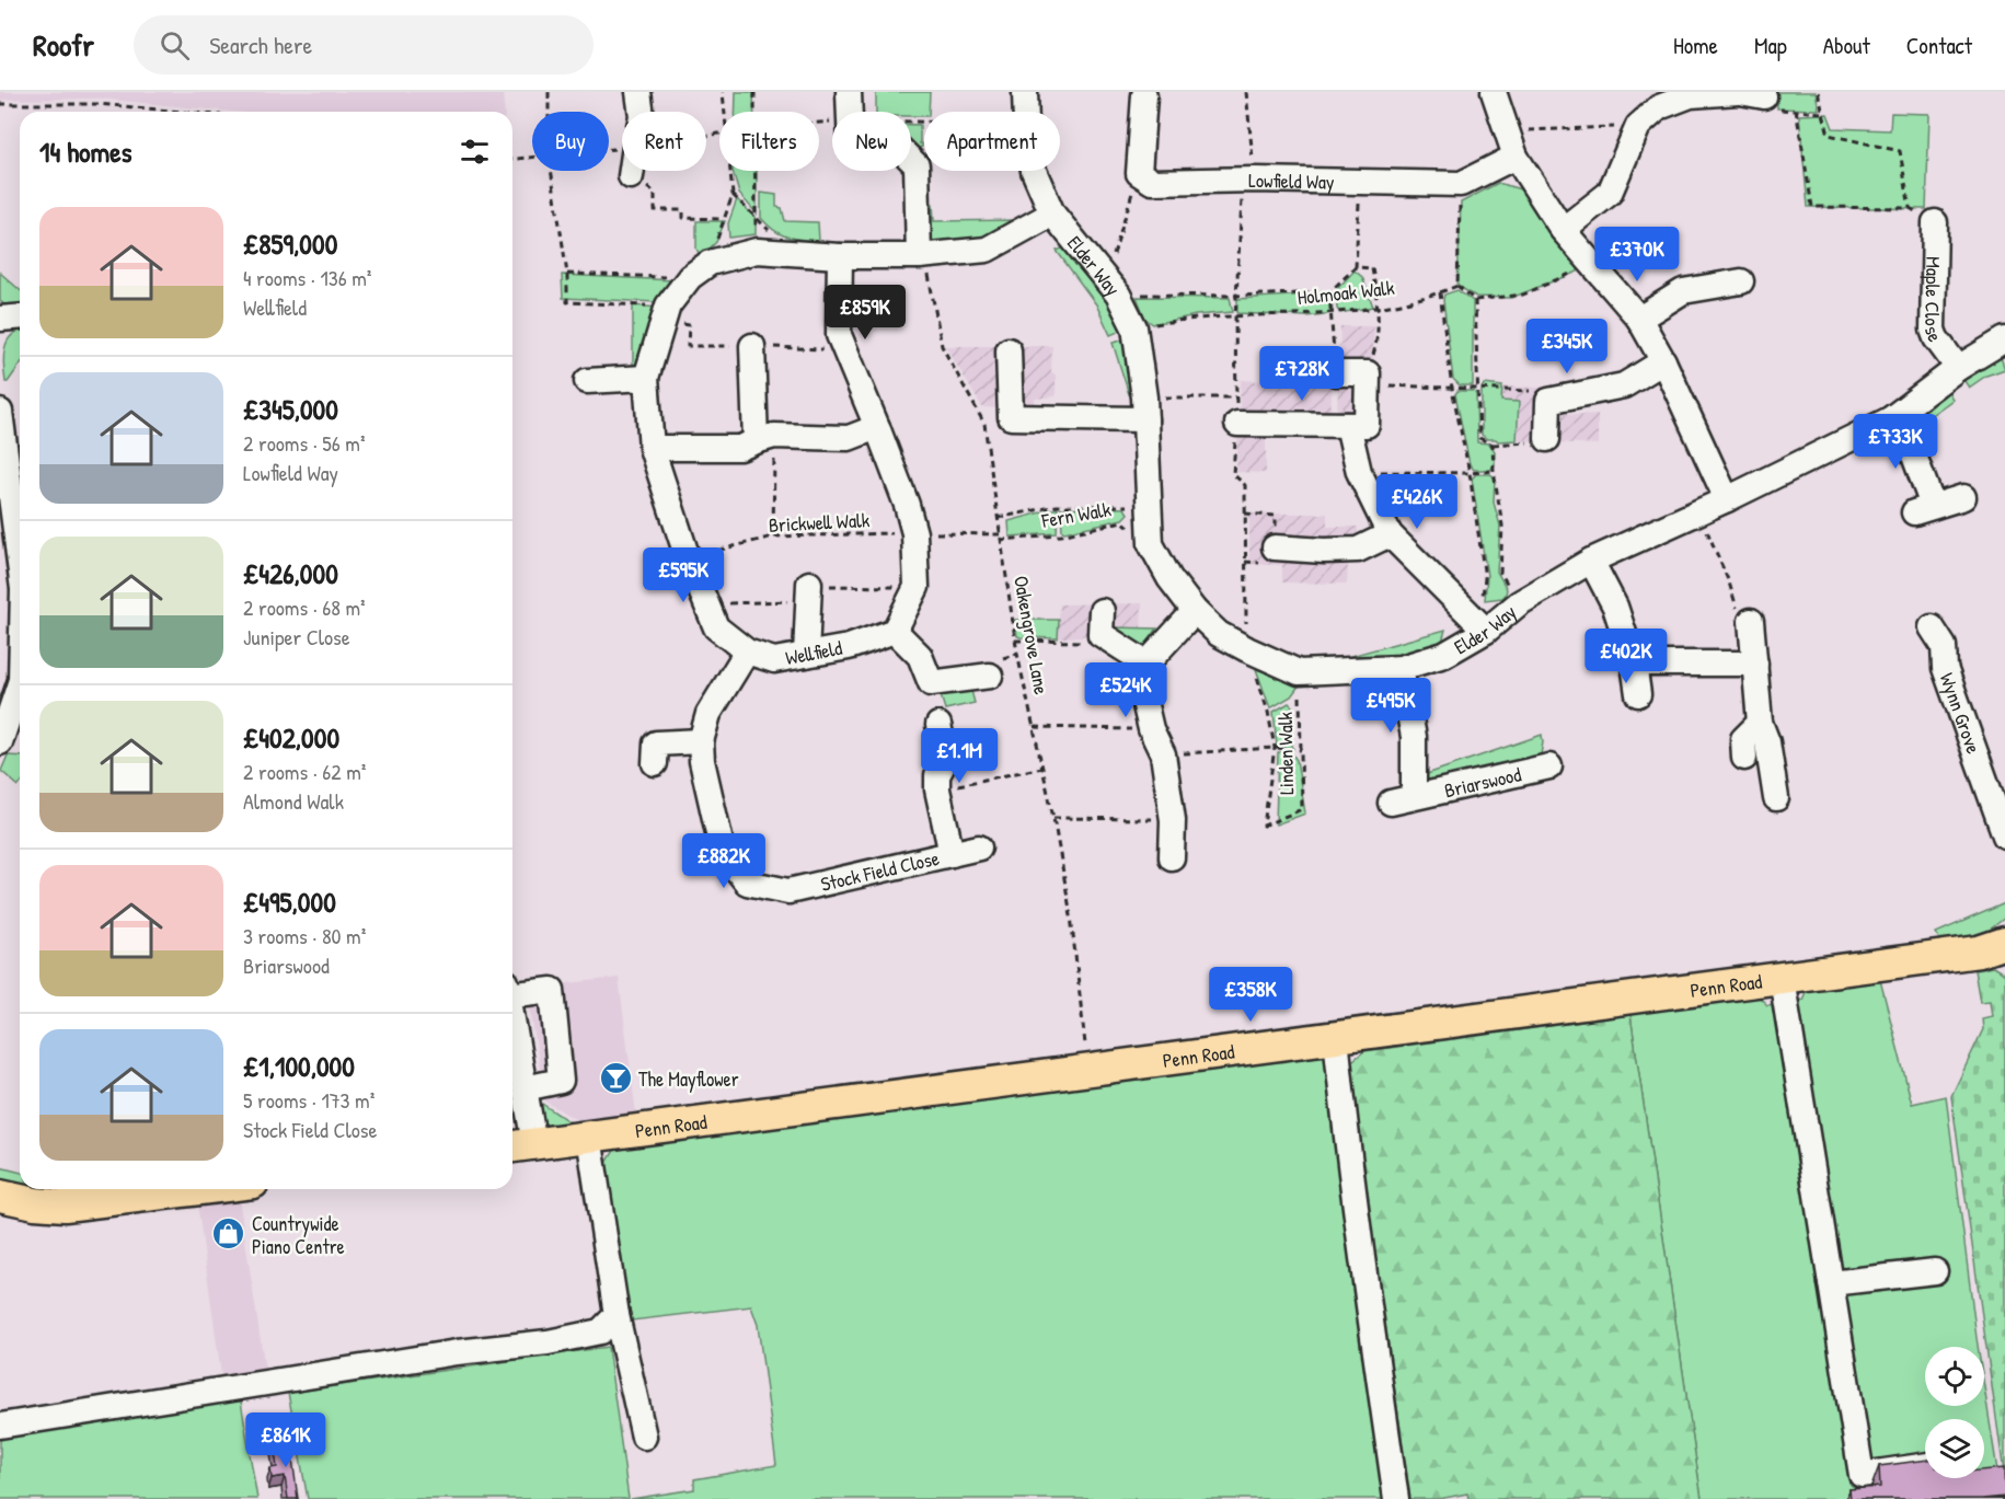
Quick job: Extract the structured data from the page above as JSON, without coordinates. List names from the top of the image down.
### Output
{
  "streets": {
    "main road": ["Penn Road"],
    "street": [
      "Lowfield Way",
      "Elder Way",
      "Maple Close",
      "Wellfield",
      "Wynn Grove",
      "Briarswood",
      "Stock Field Close"
    ],
    "path": [
      "Holmoak Walk",
      "Fern Walk",
      "Brickwell Walk",
      "Oakengrove Lane",
      "Linden Walk"
    ]
  },
  "crossings": [
    ["Elder Way", "Holmoak Walk"],
    ["Elder Way", "Maple Close"],
    ["Elder Way", "Fern Walk"],
    ["Elder Way", "Wellfield"],
    ["Elder Way", "Linden Walk"],
    ["Elder Way", "Briarswood"],
    ["Fern Walk", "Oakengrove Lane"],
    ["Brickwell Walk", "Oakengrove Lane"],
    ["Brickwell Walk", "Wellfield"],
    ["Oakengrove Lane", "Wellfield"],
    ["Oakengrove Lane", "Penn Road"],
    ["Wellfield", "Stock Field Close"]
  ],
  "places": {
    "bar": ["The Mayflower"],
    "shop": ["Countrywide Piano Centre"]
  },
  "page": {
    "header": "Roofr",
    "search": "Search here",
    "nav": [
      "Home",
      "Map",
      "About",
      "Contact"
    ],
    "chip": [
      "Buy",
      "Rent",
      "Filters",
      "New",
      "Apartment"
    ],
    "heading": "14 homes",
    "list": [
      {
        "name": "£859,000",
        "note": "4 rooms · 136 m² · Wellfield"
      },
      {
        "name": "£345,000",
        "note": "2 rooms · 56 m² · Lowfield Way"
      },
      {
        "name": "£426,000",
        "note": "2 rooms · 68 m² · Juniper Close"
      },
      {
        "name": "£402,000",
        "note": "2 rooms · 62 m² · Almond Walk"
      },
      {
        "name": "£495,000",
        "note": "3 rooms · 80 m² · Briarswood"
      },
      {
        "name": "£1,100,000",
        "note": "5 rooms · 173 m² · Stock Field Close"
      }
    ],
    "price": [
      "£370K",
      "£859K",
      "£345K",
      "£728K",
      "£733K",
      "£426K",
      "£595K",
      "£402K",
      "£524K",
      "£495K",
      "£1.1M",
      "£882K",
      "£358K",
      "£861K"
    ]
  }
}
